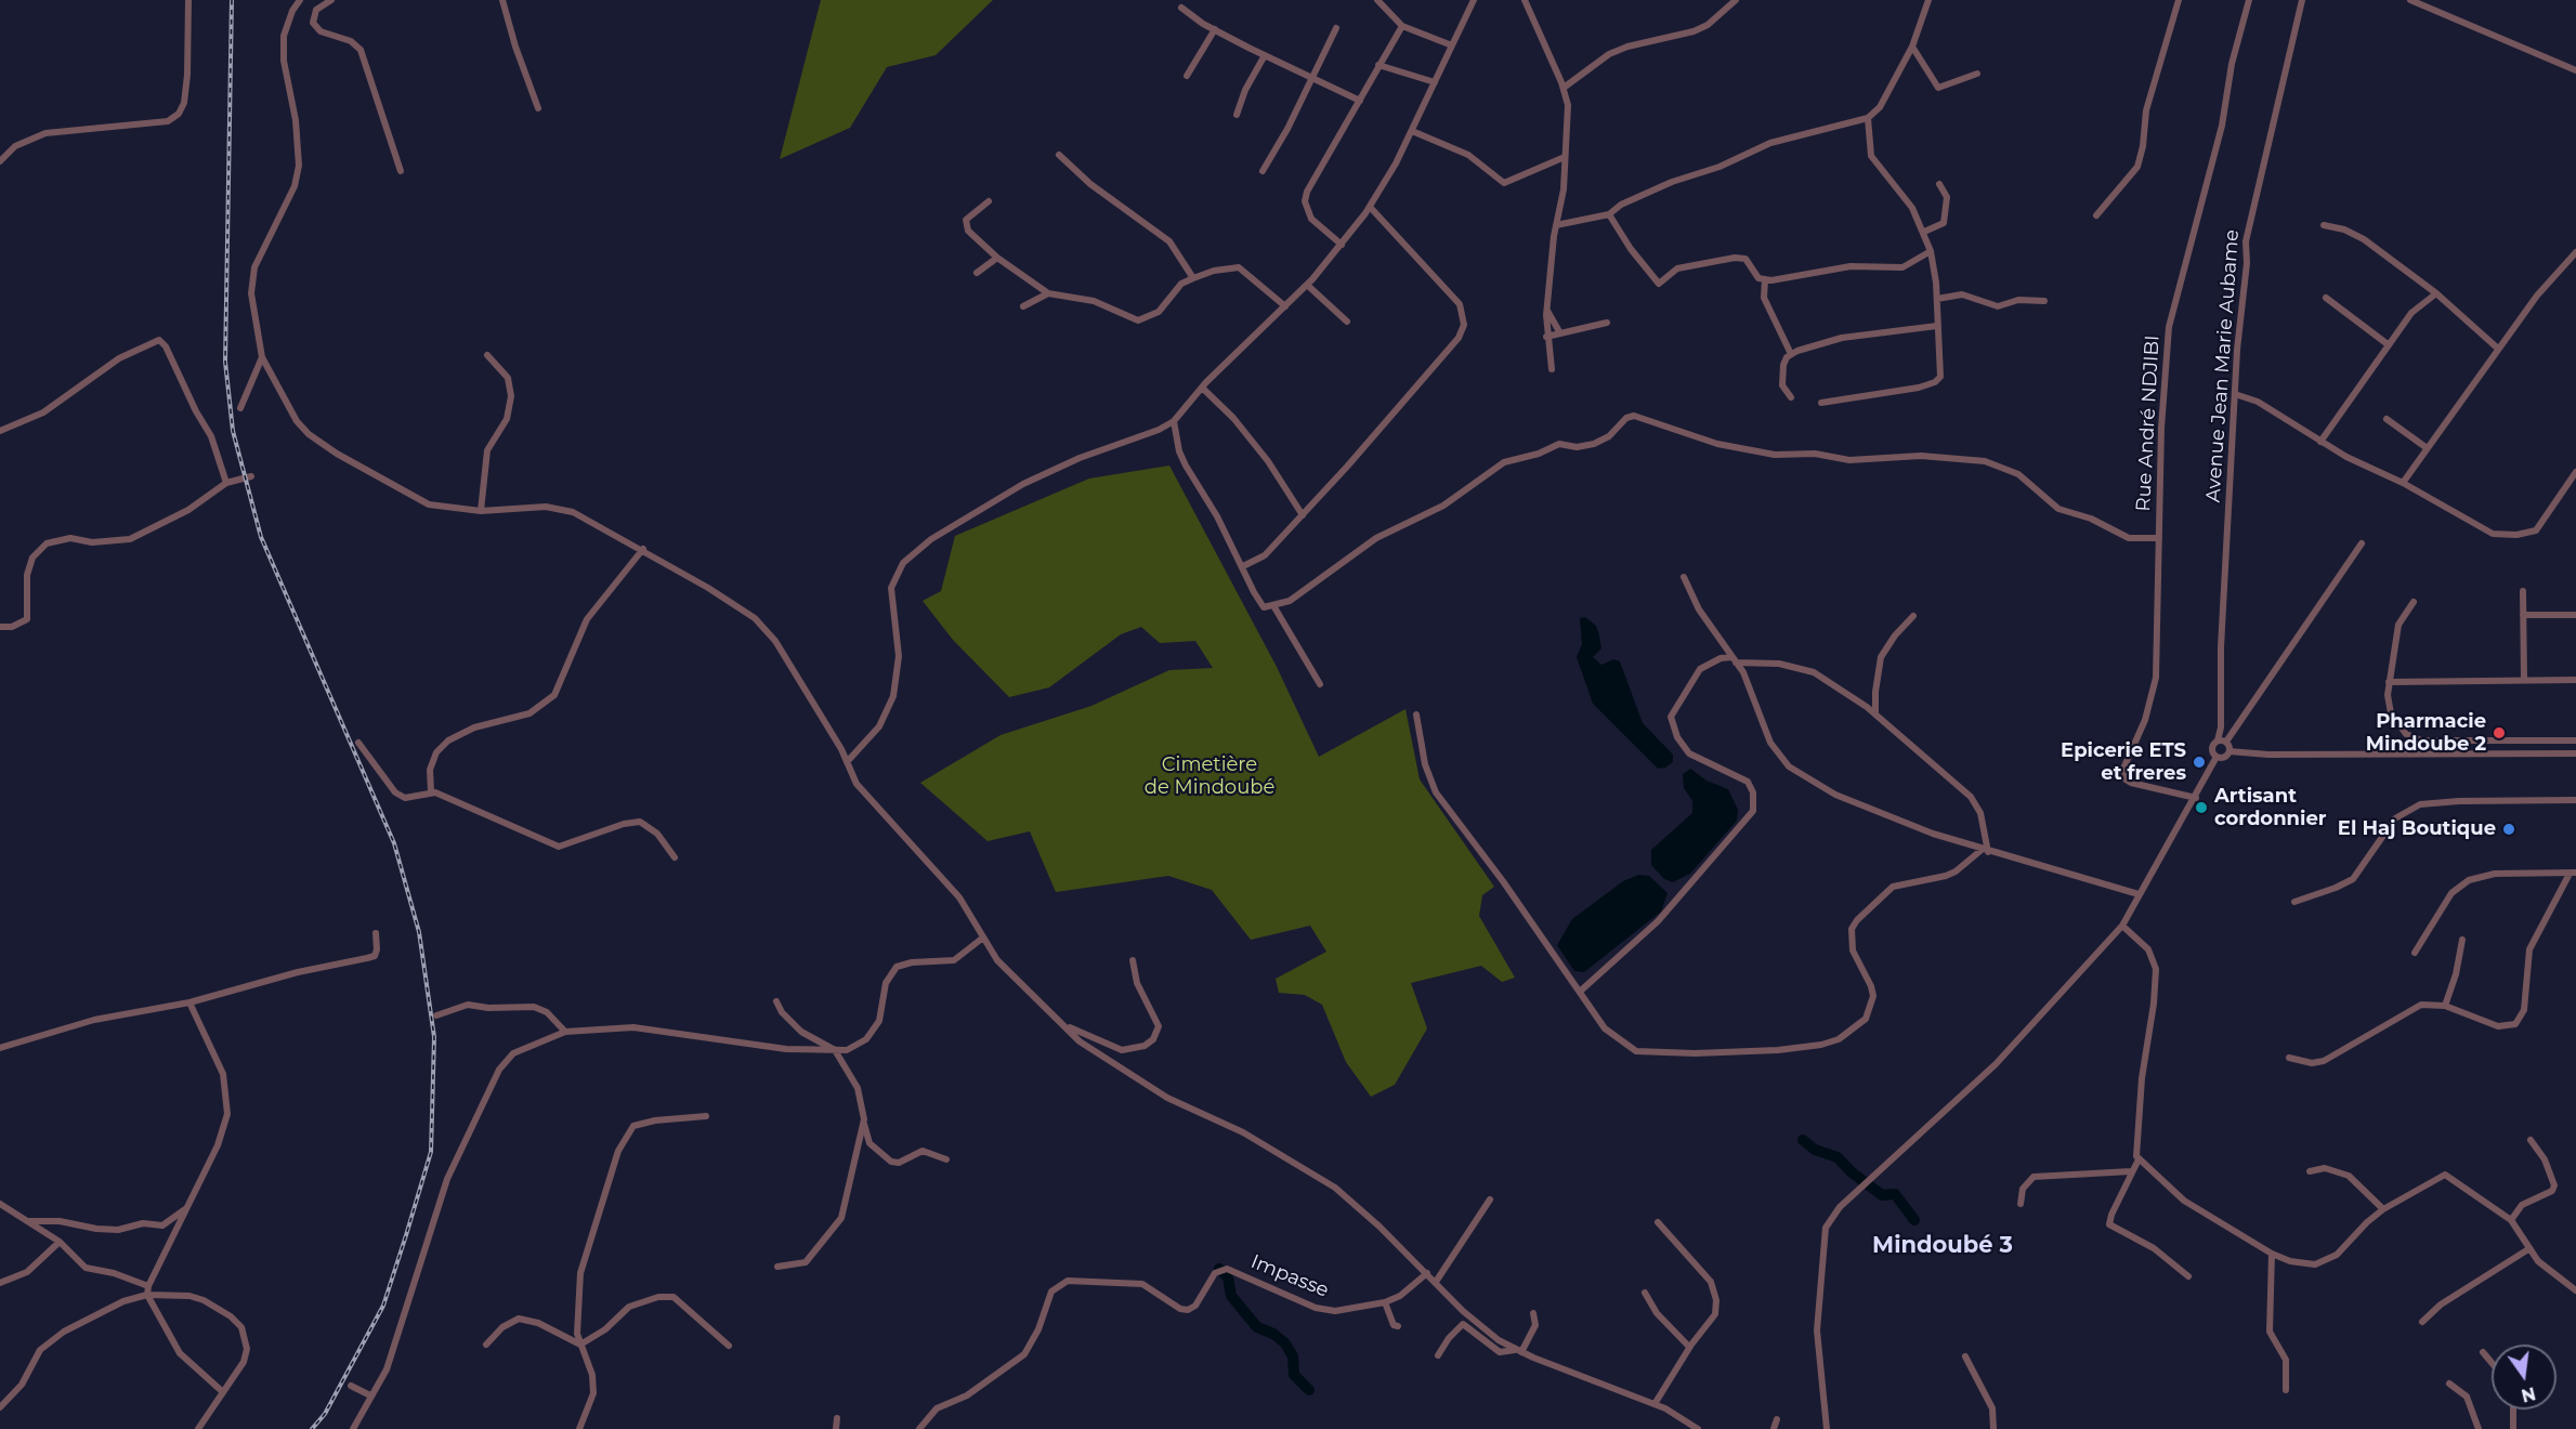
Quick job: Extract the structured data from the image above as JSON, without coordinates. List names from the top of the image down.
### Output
{
  "streets": {
    "street": ["Avenue Jean Marie Aubame", "Rue André NDJIBI", "Impasse"]
  },
  "districts": ["Mindoubé 3"],
  "parks": ["Cimetière de Mindoubé"],
  "places": [
    "Pharmacie Mindoube 2",
    "Epicerie ETS et freres",
    "Artisant cordonnier",
    "El Haj Boutique"
  ],
  "north": "bottom"
}
